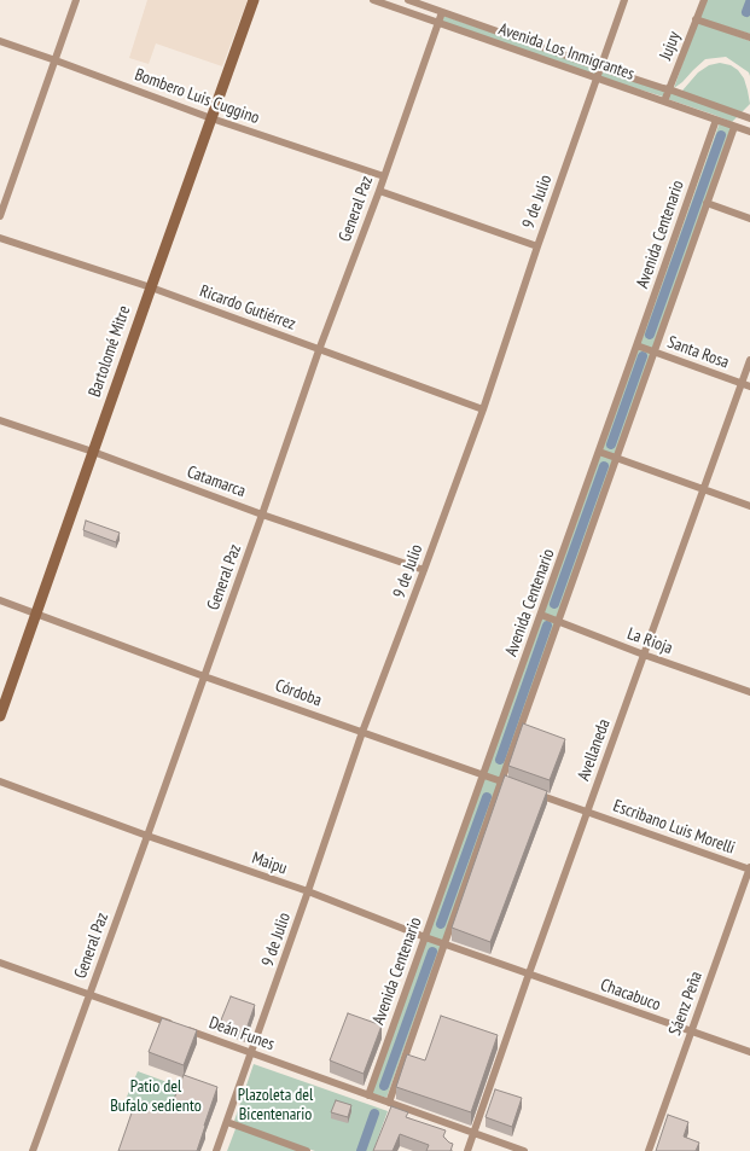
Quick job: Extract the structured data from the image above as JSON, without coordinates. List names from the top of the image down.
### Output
{
  "streets": {
    "main road": ["Bartolomé Mitre"],
    "street": [
      "Jujuy",
      "Avenida Los Inmigrantes",
      "Bombero Luis Cuggino",
      "9 de Julio",
      "General Paz",
      "Avenida Centenario",
      "Ricardo Gutiérrez",
      "Santa Rosa",
      "Catamarca",
      "La Rioja",
      "Córdoba",
      "Avellaneda",
      "Escribano Luis Morelli",
      "Maipu",
      "Chacabuco",
      "Sáenz Peña",
      "Deán Funes"
    ]
  },
  "crossings": [
    ["Jujuy", "Avenida Los Inmigrantes"],
    ["Avenida Los Inmigrantes", "9 de Julio"],
    ["Avenida Los Inmigrantes", "General Paz"],
    ["Avenida Los Inmigrantes", "Avenida Centenario"],
    ["Bombero Luis Cuggino", "General Paz"],
    ["Bombero Luis Cuggino", "Bartolomé Mitre"],
    ["9 de Julio", "Ricardo Gutiérrez"],
    ["9 de Julio", "Catamarca"],
    ["9 de Julio", "Córdoba"],
    ["9 de Julio", "Maipu"],
    ["9 de Julio", "Deán Funes"],
    ["General Paz", "Ricardo Gutiérrez"],
    ["General Paz", "Catamarca"],
    ["General Paz", "Córdoba"],
    ["General Paz", "Maipu"],
    ["General Paz", "Deán Funes"],
    ["Avenida Centenario", "Santa Rosa"],
    ["Avenida Centenario", "La Rioja"],
    ["Avenida Centenario", "Córdoba"],
    ["Avenida Centenario", "Maipu"],
    ["Avenida Centenario", "Deán Funes"],
    ["Ricardo Gutiérrez", "Bartolomé Mitre"],
    ["Bartolomé Mitre", "Catamarca"],
    ["Bartolomé Mitre", "Córdoba"],
    ["Santa Rosa", "Avellaneda"],
    ["La Rioja", "Avellaneda"],
    ["Avellaneda", "Escribano Luis Morelli"],
    ["Avellaneda", "Maipu"],
    ["Avellaneda", "Chacabuco"],
    ["Avellaneda", "Deán Funes"],
    ["Escribano Luis Morelli", "Sáenz Peña"],
    ["Maipu", "Chacabuco"],
    ["Chacabuco", "Sáenz Peña"]
  ],
  "parks": ["Patio del Bufalo sediento", "Plazoleta del Bicentenario"]
}
